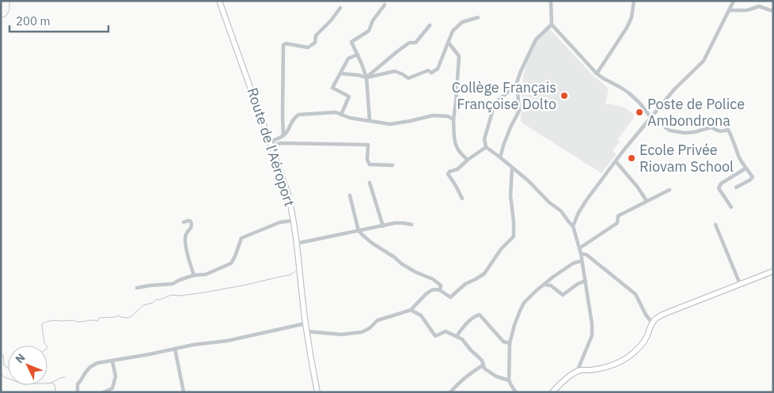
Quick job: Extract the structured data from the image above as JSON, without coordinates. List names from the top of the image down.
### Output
{
  "streets": {
    "main road": ["Route de l'Aéroport"]
  },
  "places": ["Collège Français Françoise Dolto", "Poste de Police Ambondrona", "Ecole Privée Riovam School"],
  "scale_bar": "200 m",
  "north": "top left"
}
